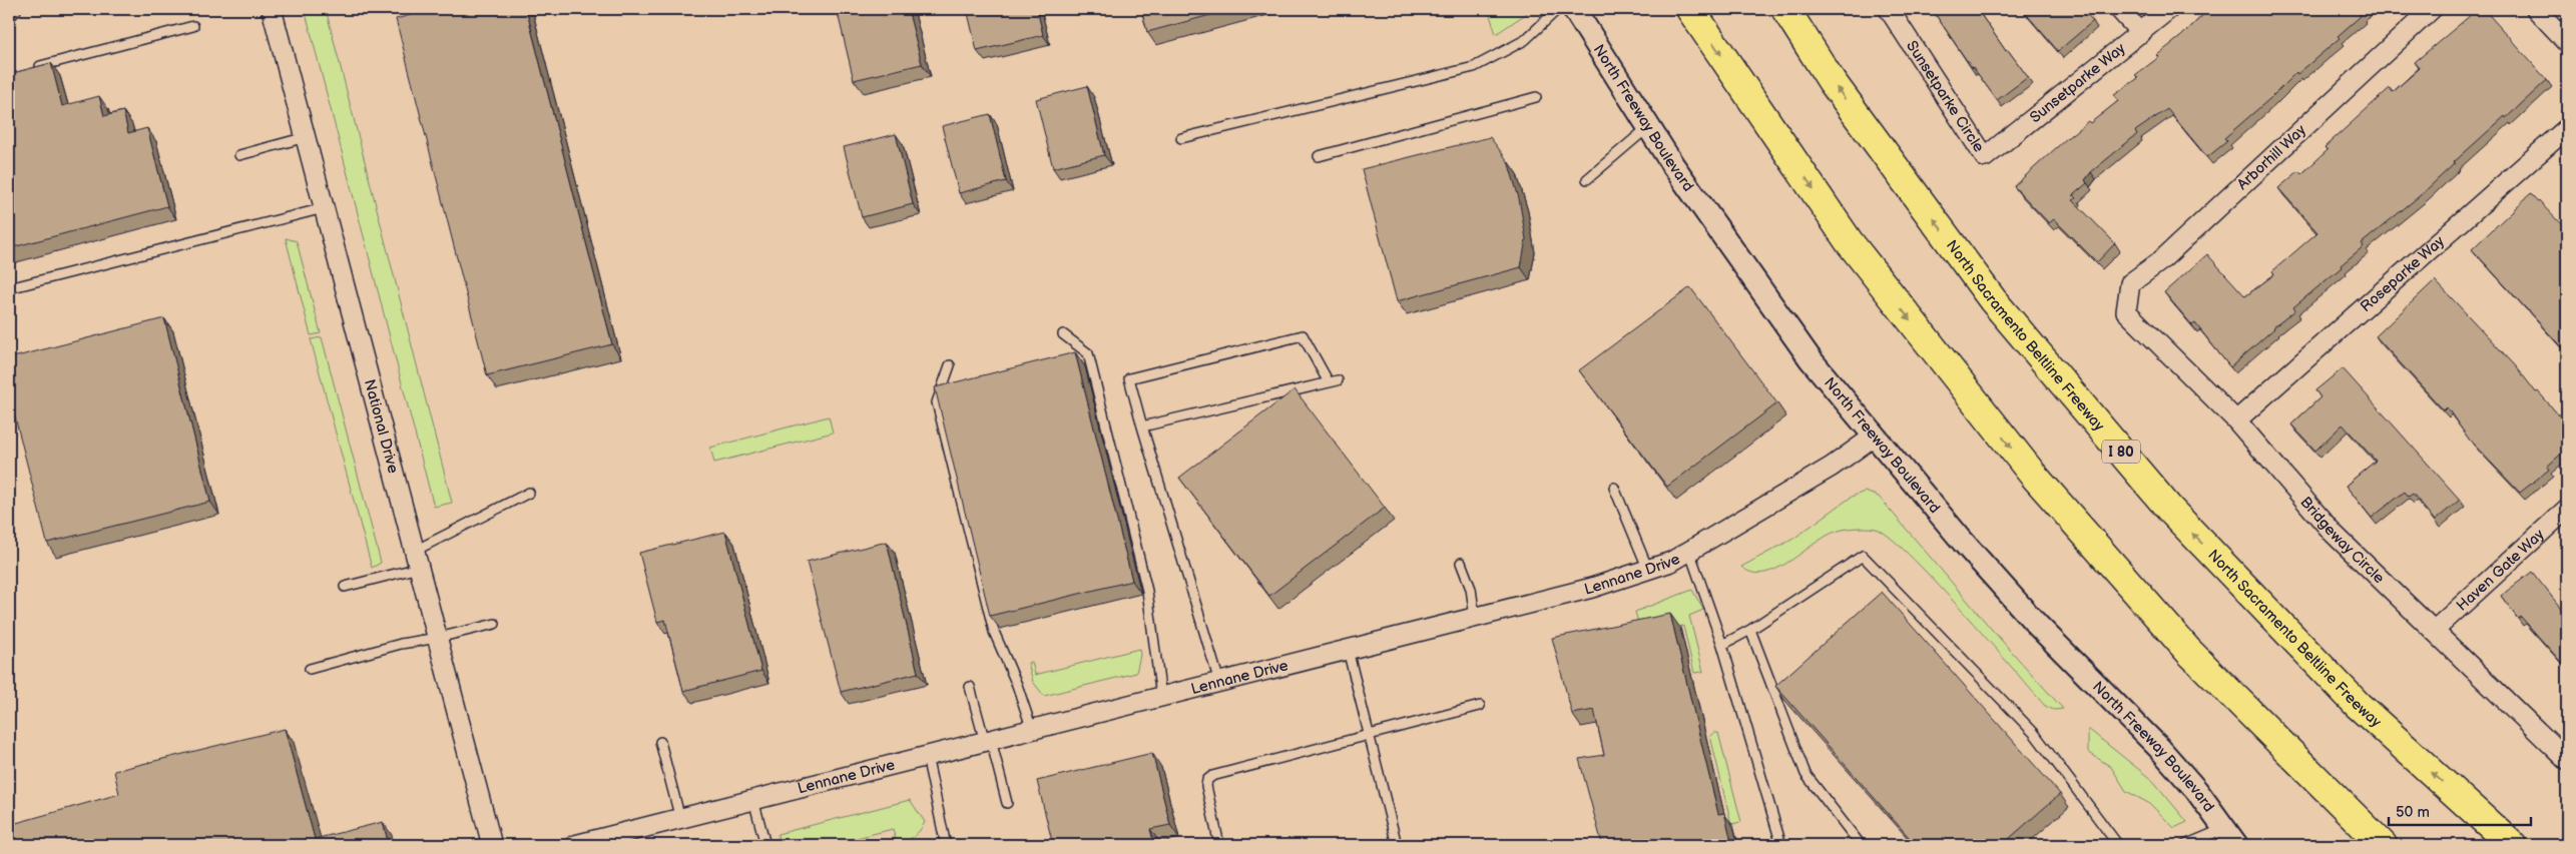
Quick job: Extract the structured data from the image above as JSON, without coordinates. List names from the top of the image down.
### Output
{
  "streets": {
    "highway": ["North Sacramento Beltline Freeway", "I 80"],
    "street": [
      "Sunsetparke Way",
      "Sunsetparke Circle",
      "North Freeway Boulevard",
      "Arborhill Way",
      "Roseparke Way",
      "National Drive",
      "Bridgeway Circle",
      "Haven Gate Way",
      "Lennane Drive"
    ]
  },
  "crossings": [
    ["Sunsetparke Way", "Sunsetparke Circle"],
    ["North Freeway Boulevard", "Lennane Drive"],
    ["Arborhill Way", "Bridgeway Circle"],
    ["Roseparke Way", "Bridgeway Circle"],
    ["Bridgeway Circle", "Haven Gate Way"]
  ],
  "scale_bar": "50 m"
}
